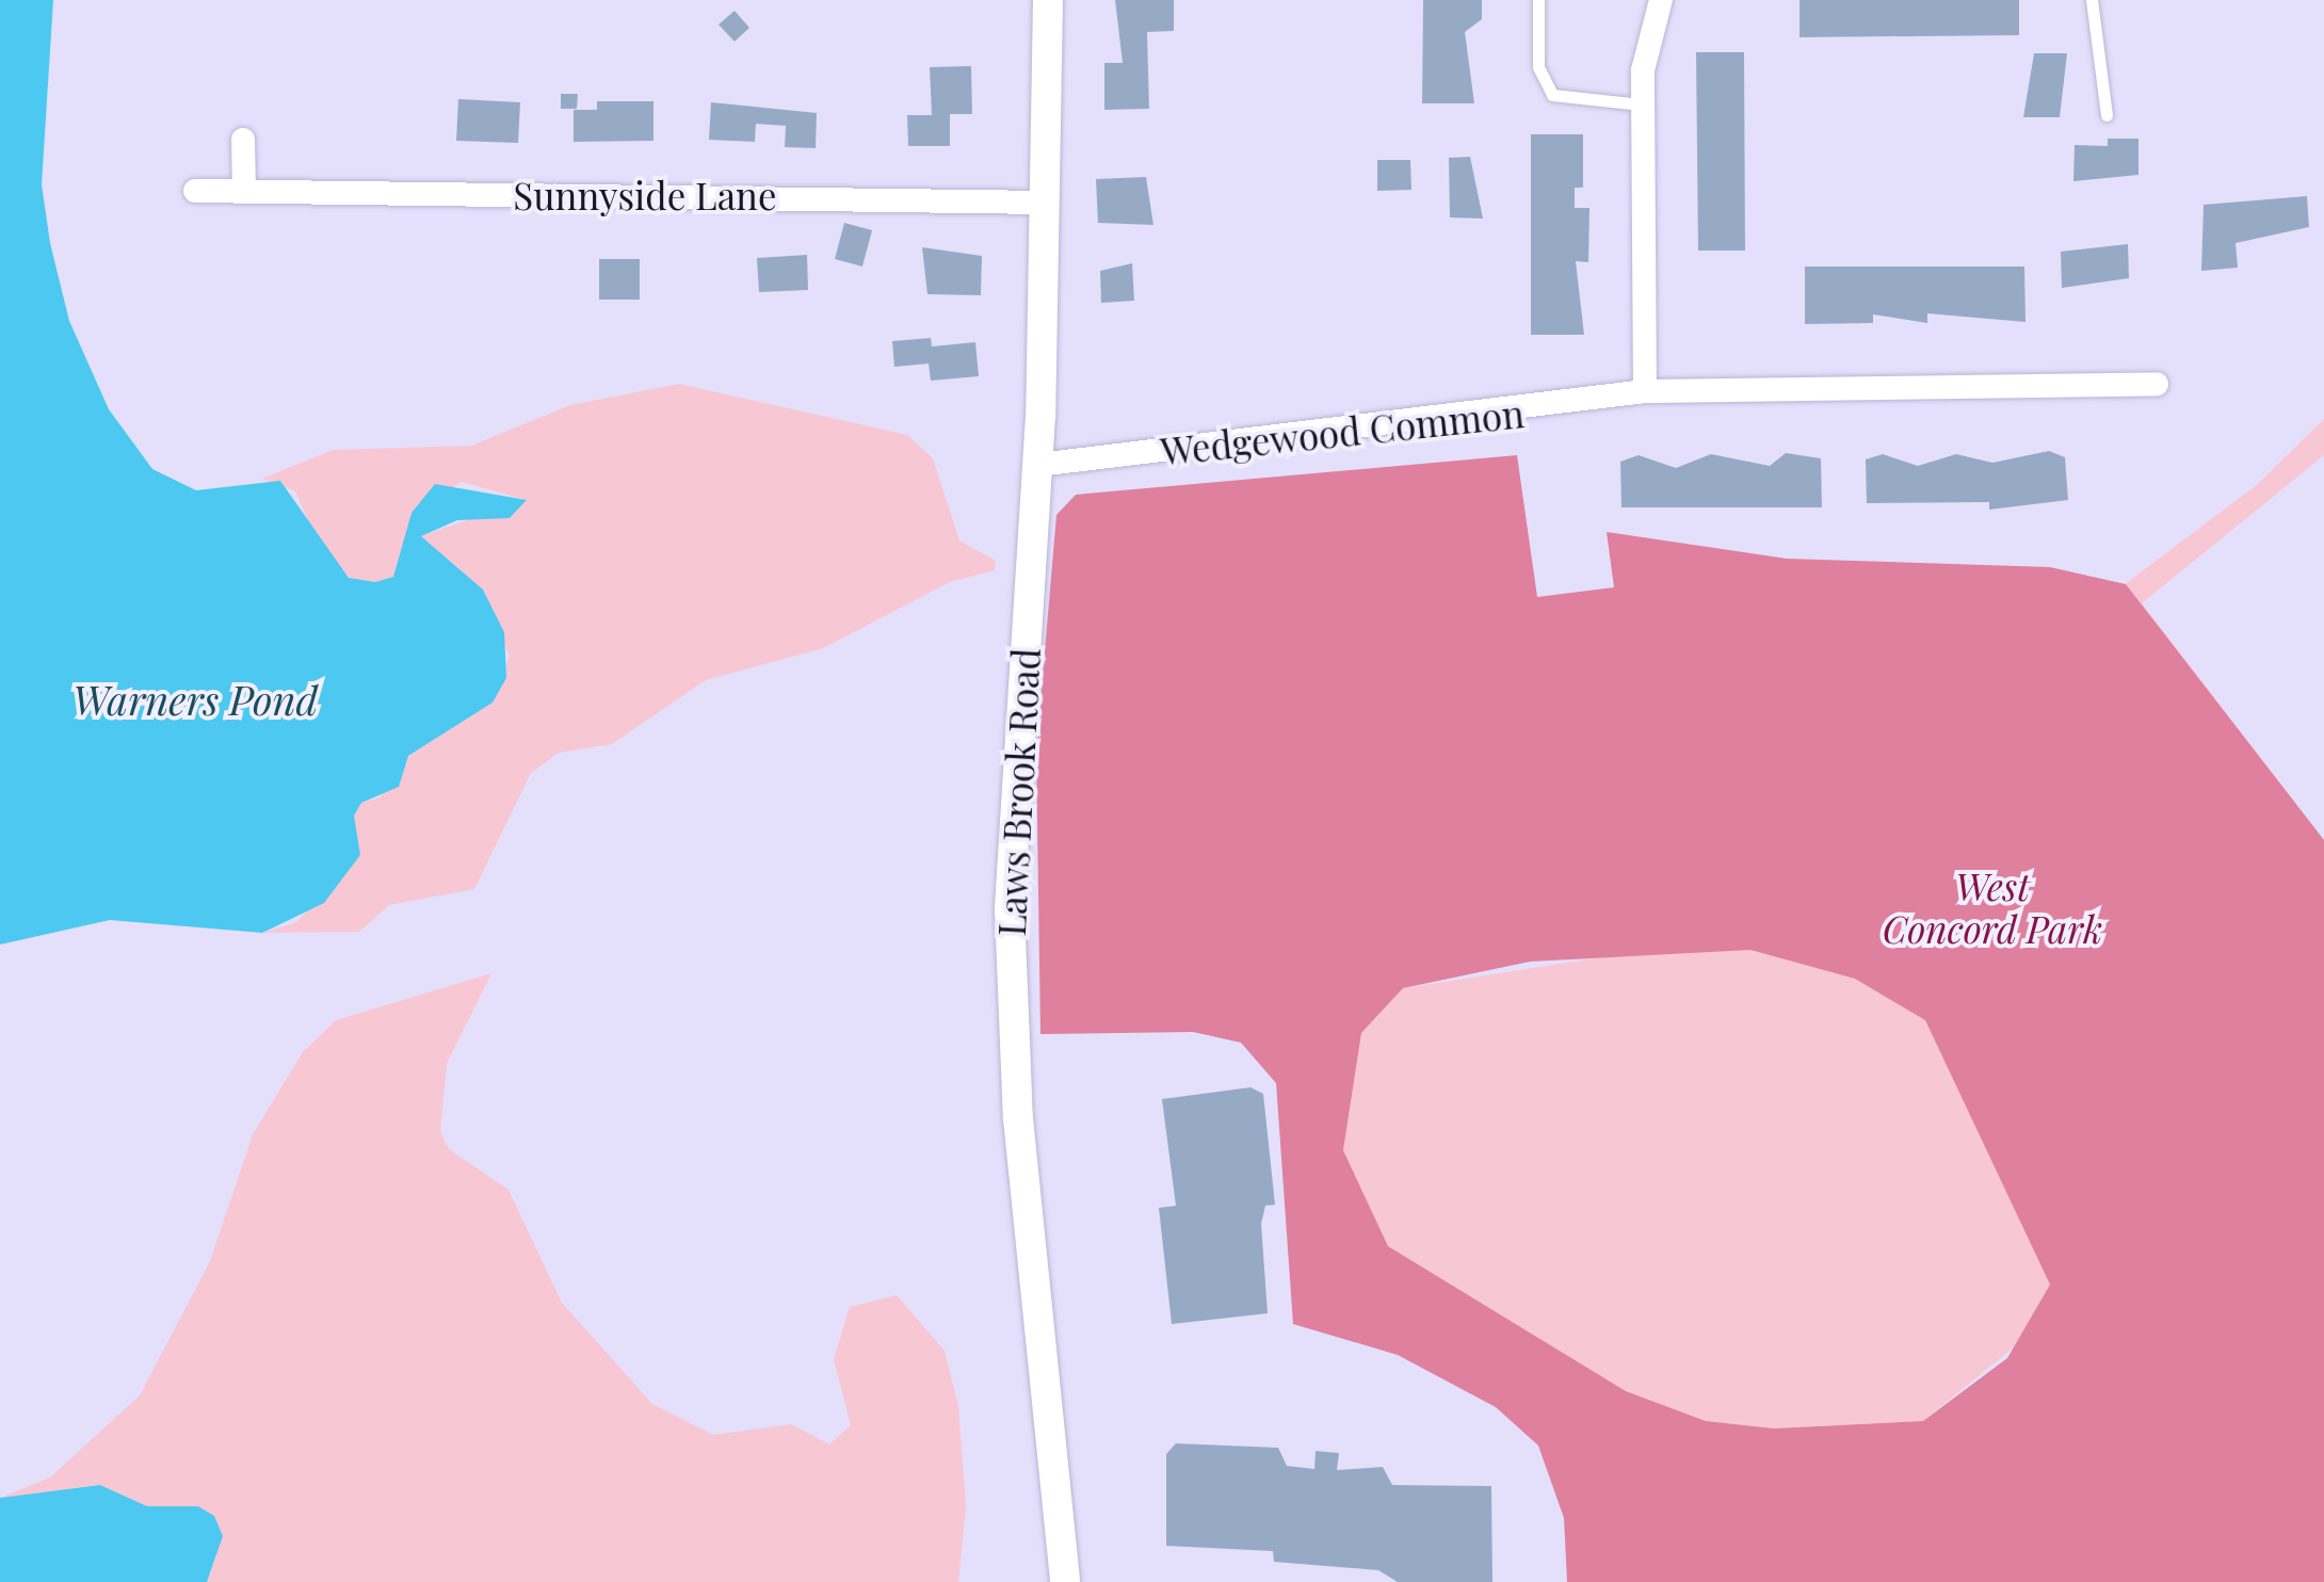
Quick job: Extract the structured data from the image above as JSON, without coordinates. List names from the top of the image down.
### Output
{
  "streets": {
    "street": ["Sunnyside Lane", "Wedgewood Common", "Laws Brook Road"]
  },
  "crossings": [
    ["Sunnyside Lane", "Laws Brook Road"],
    ["Wedgewood Common", "Laws Brook Road"]
  ],
  "water": ["Warners Pond"],
  "parks": ["West Concord Park"]
}
